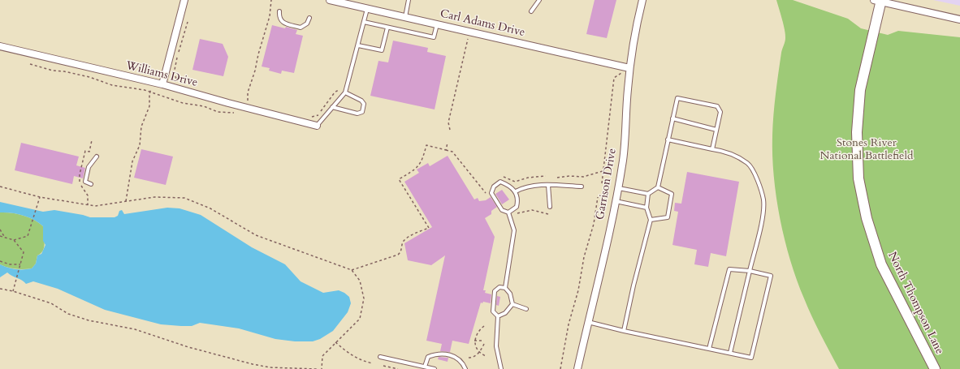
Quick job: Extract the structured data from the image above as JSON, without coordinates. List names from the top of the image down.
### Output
{
  "streets": {
    "main road": ["North Thompson Lane"],
    "street": ["Carl Adams Drive", "Williams Drive", "Garrison Drive"]
  },
  "crossings": [
    ["Carl Adams Drive", "Garrison Drive"]
  ],
  "parks": ["Stones River National Battlefield"]
}
